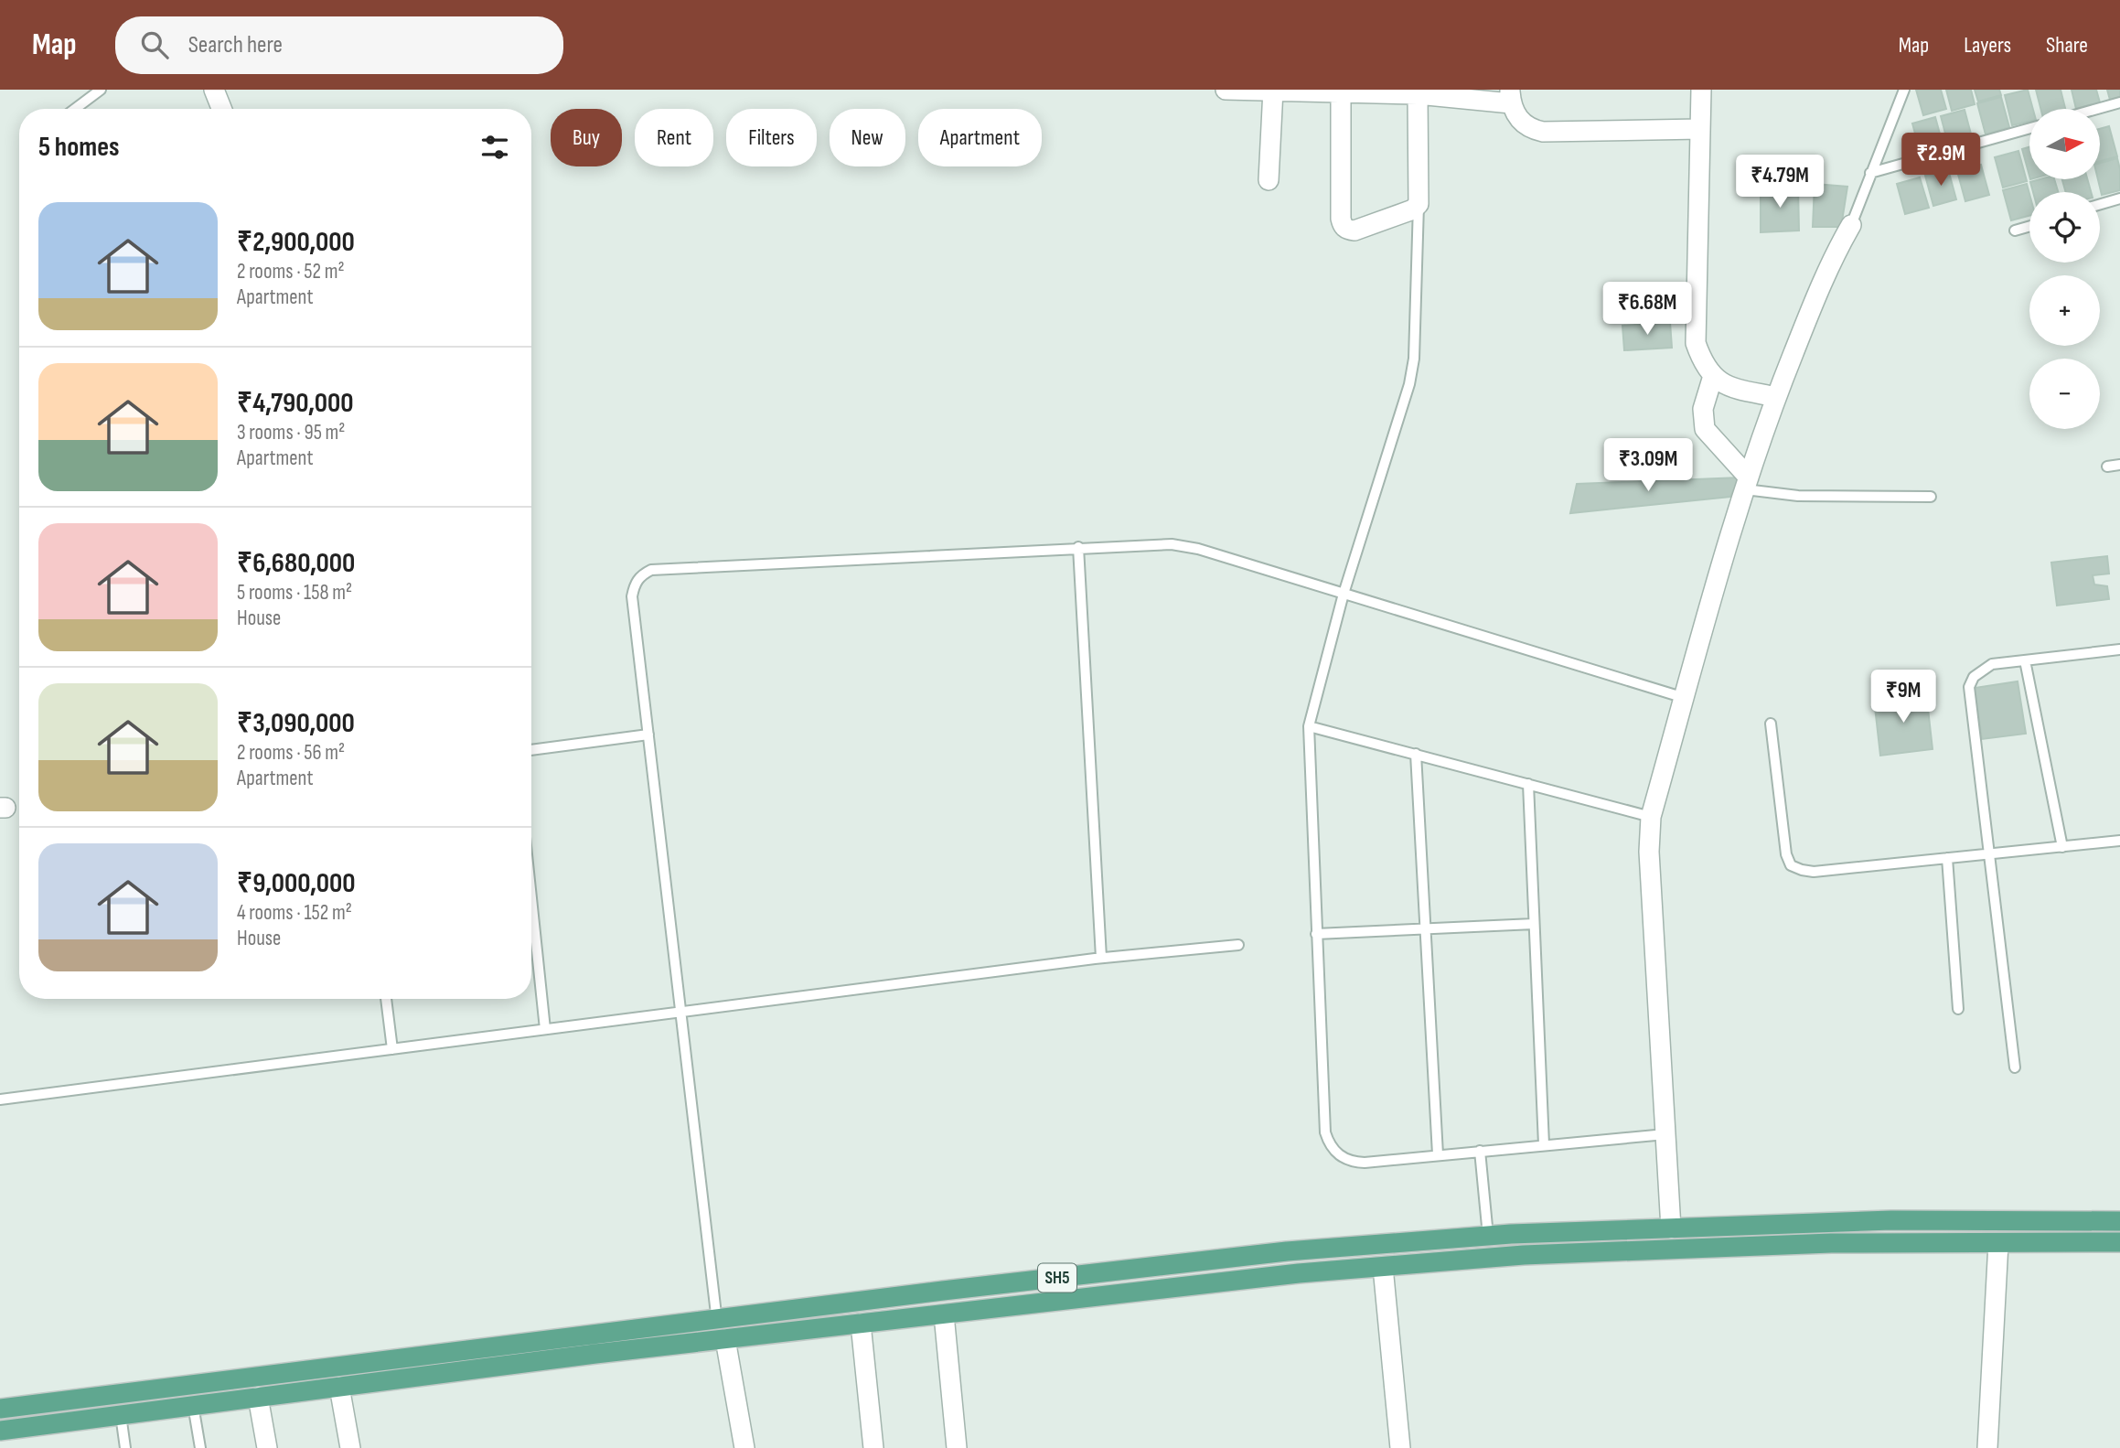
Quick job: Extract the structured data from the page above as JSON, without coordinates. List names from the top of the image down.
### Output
{
  "streets": {
    "main road": ["SH5"]
  },
  "north": "right",
  "page": {
    "header": "Map",
    "search": "Search here",
    "nav": ["Map", "Layers", "Share"],
    "map_buttons": ["+", "−"],
    "chip": [
      "Buy",
      "Rent",
      "Filters",
      "New",
      "Apartment"
    ],
    "heading": "5 homes",
    "price": [
      "₹2.9M",
      "₹4.79M",
      "₹6.68M",
      "₹3.09M",
      "₹9M"
    ],
    "list": [
      {
        "name": "₹2,900,000",
        "note": "2 rooms · 52 m² · Apartment"
      },
      {
        "name": "₹4,790,000",
        "note": "3 rooms · 95 m² · Apartment"
      },
      {
        "name": "₹6,680,000",
        "note": "5 rooms · 158 m² · House"
      },
      {
        "name": "₹3,090,000",
        "note": "2 rooms · 56 m² · Apartment"
      },
      {
        "name": "₹9,000,000",
        "note": "4 rooms · 152 m² · House"
      }
    ]
  }
}
